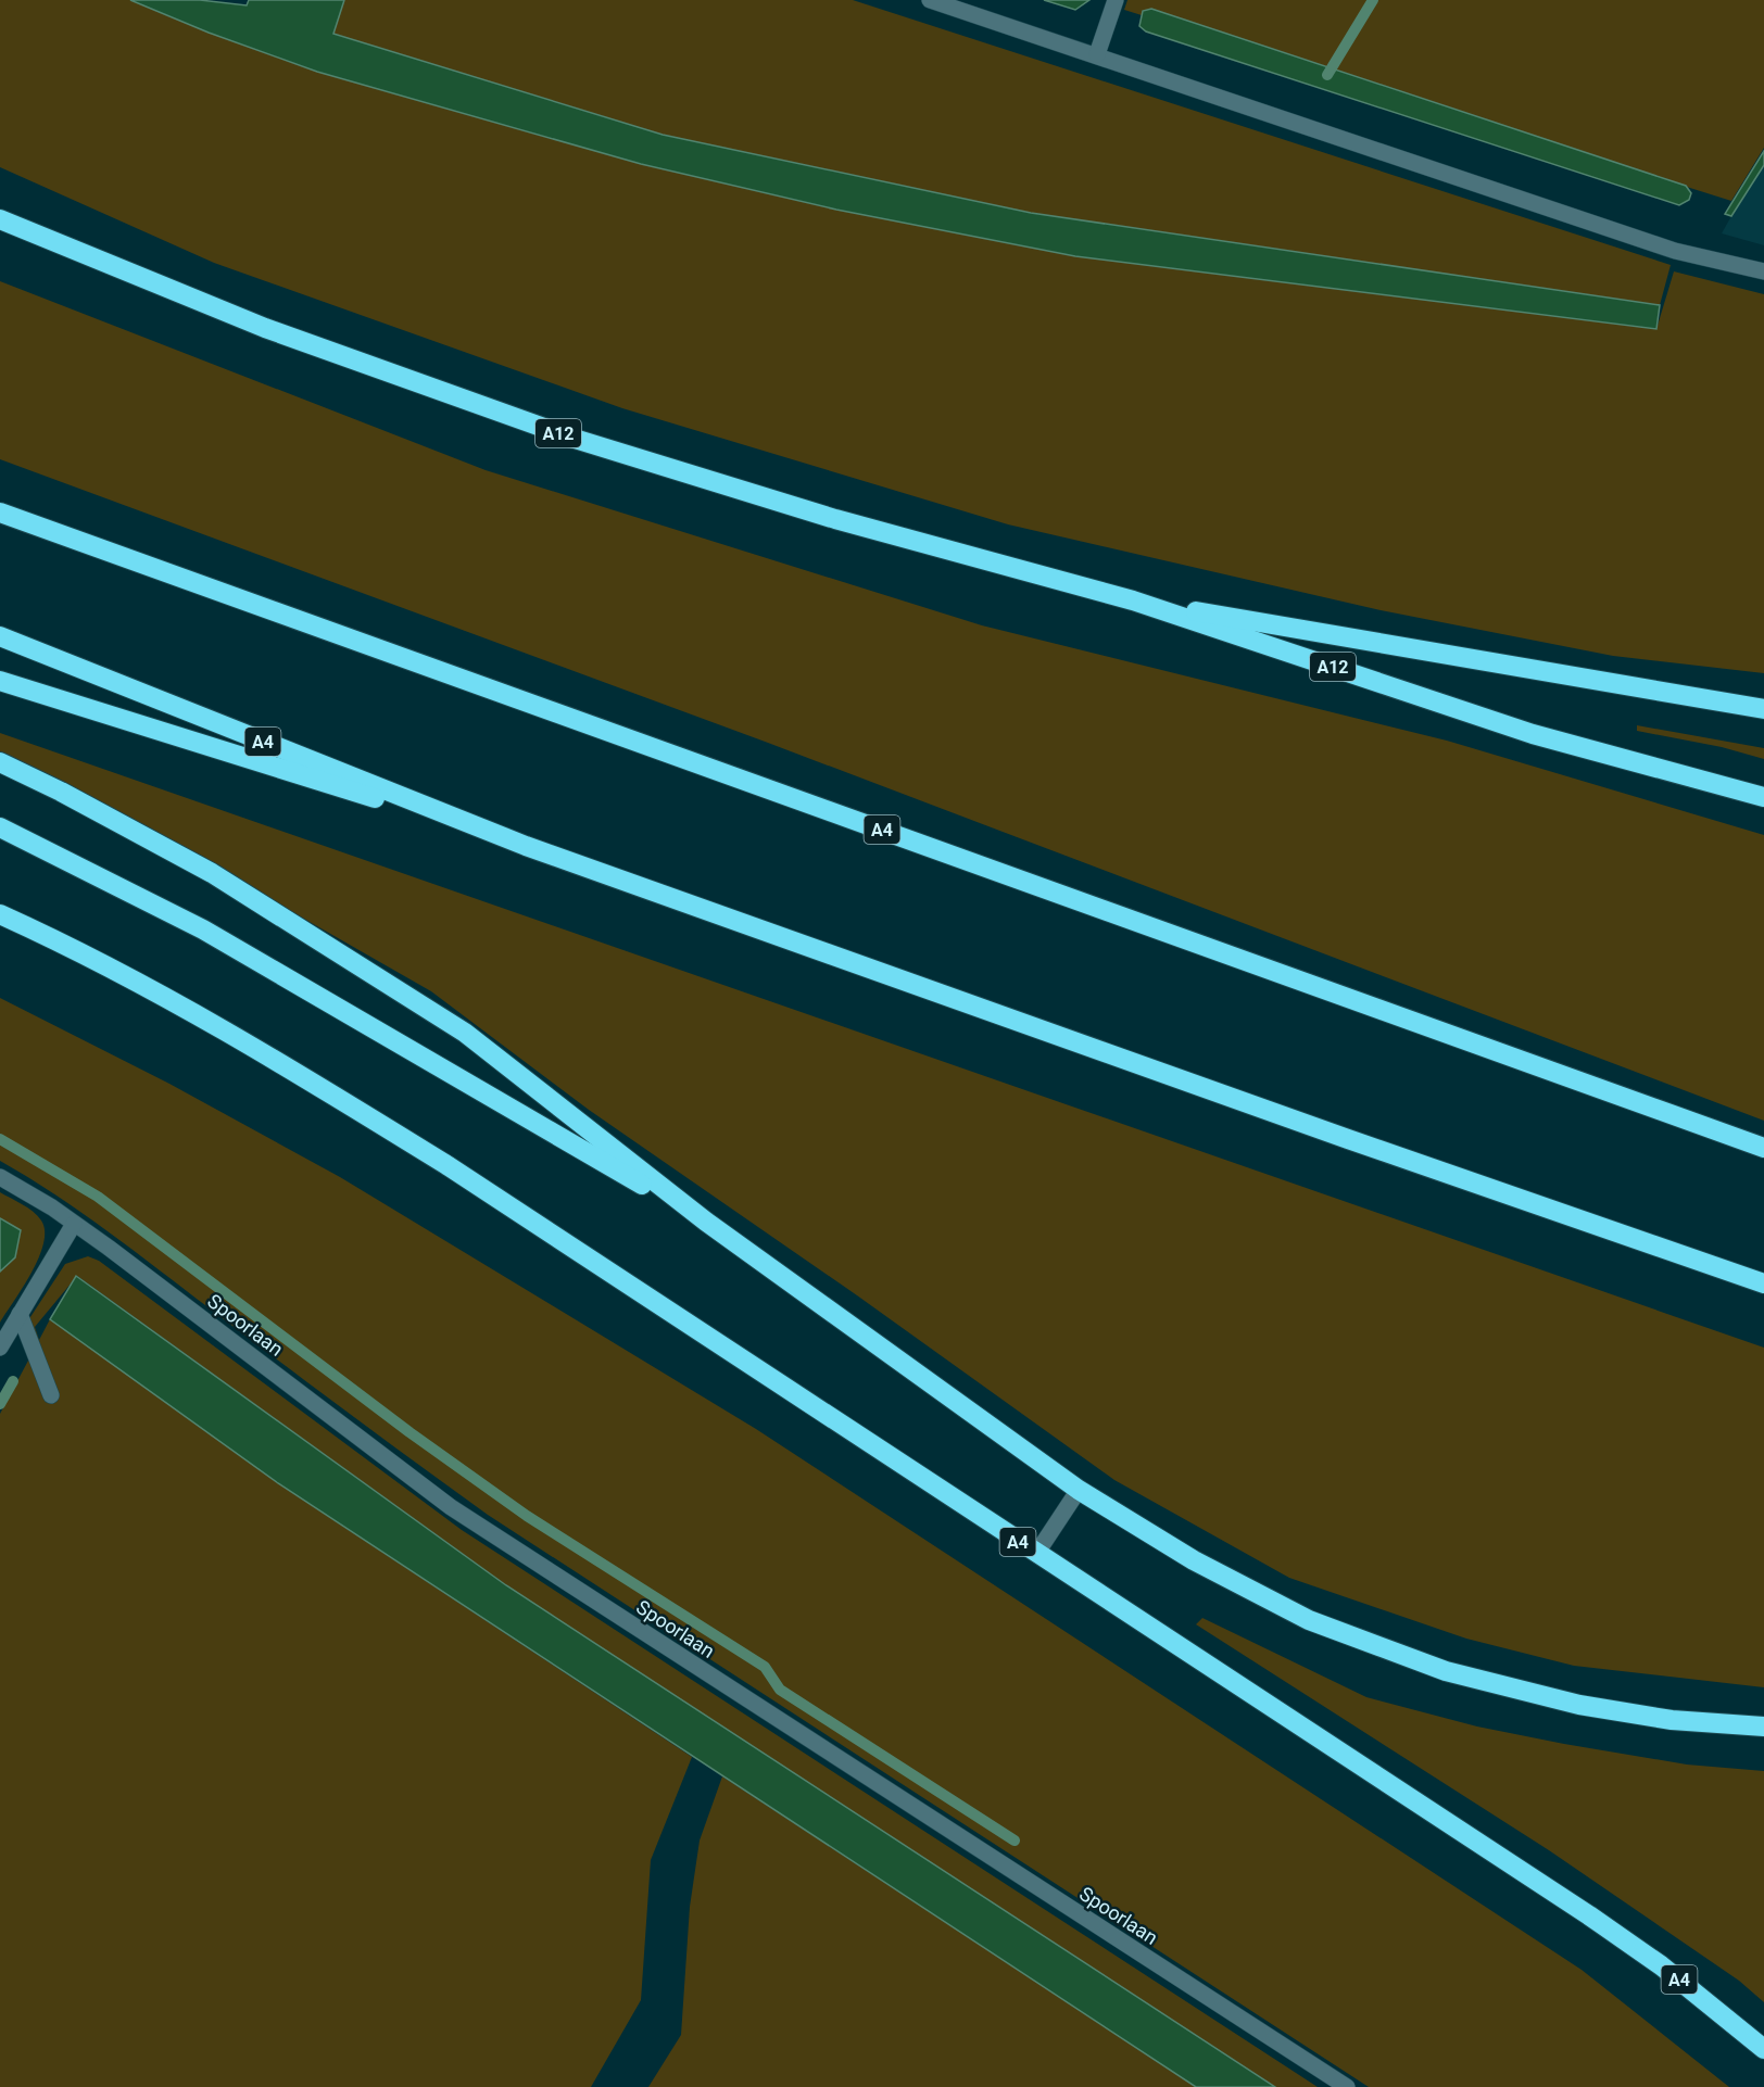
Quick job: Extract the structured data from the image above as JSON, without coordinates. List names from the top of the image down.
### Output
{
  "streets": {
    "highway": ["A12", "A4"],
    "street": ["Spoorlaan"]
  }
}
